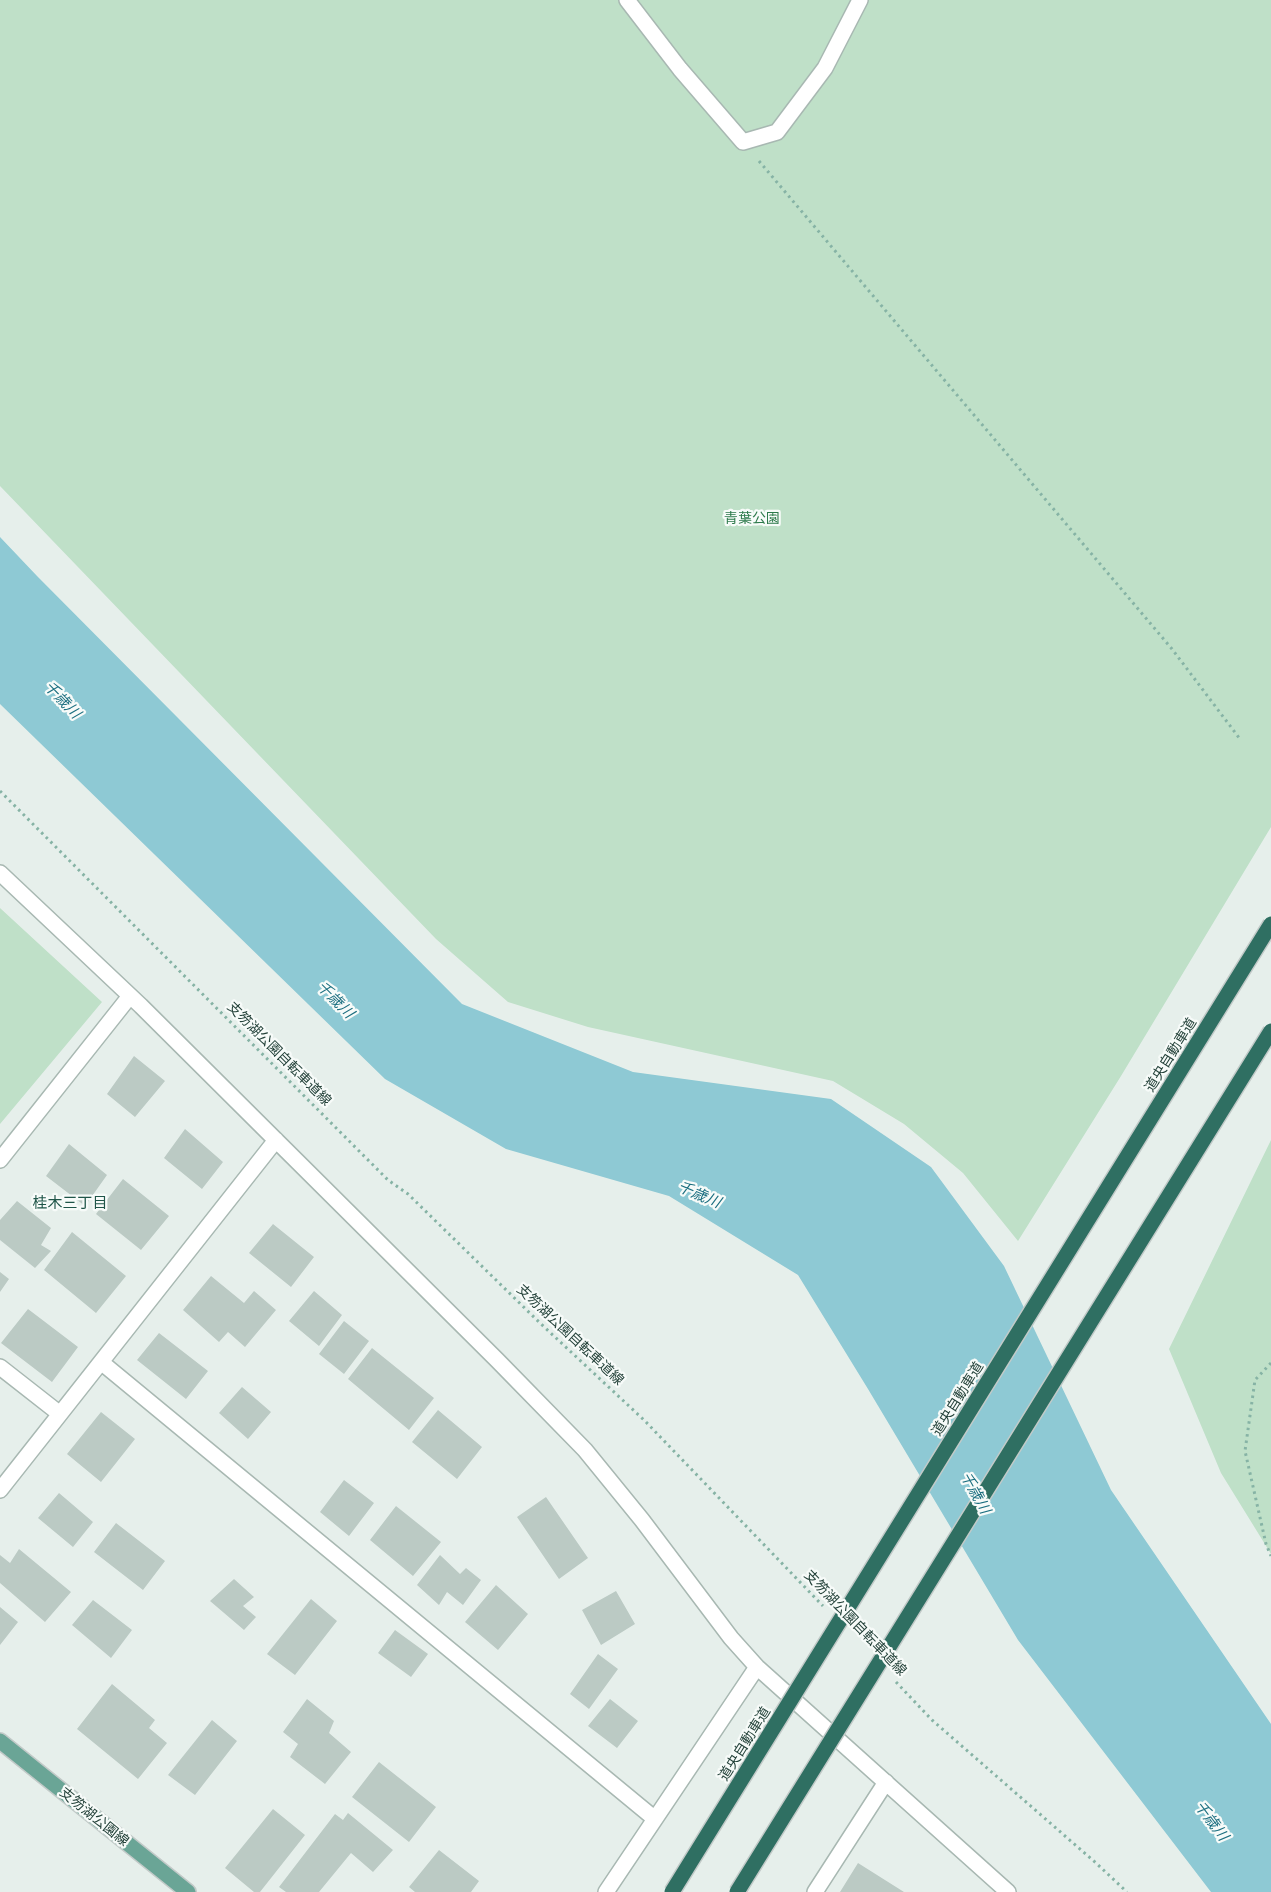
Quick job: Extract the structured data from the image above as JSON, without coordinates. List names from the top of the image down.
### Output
{
  "streets": {
    "highway": ["道央自動車道"],
    "main road": ["支笏湖公園線"],
    "path": ["支笏湖公園自転車道線"]
  },
  "districts": ["桂木三丁目"],
  "water": ["千歳川"],
  "parks": ["青葉公園"]
}
